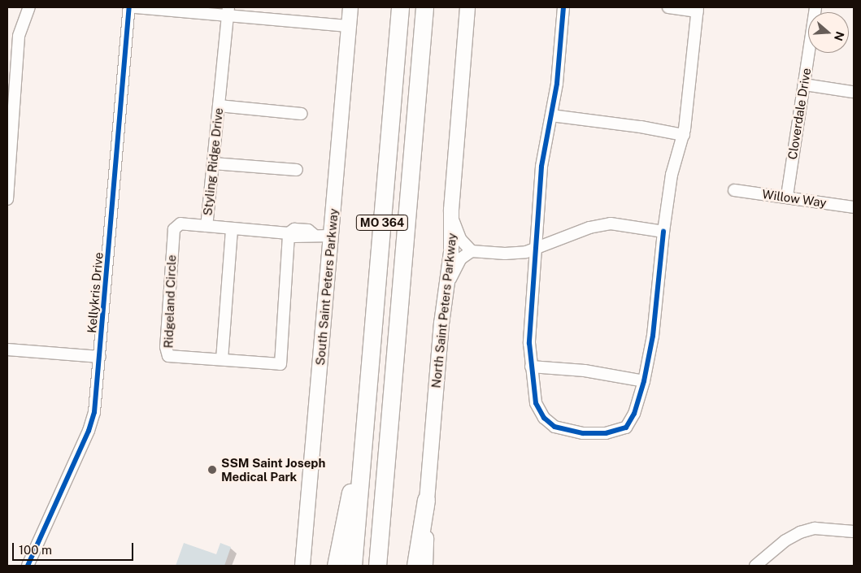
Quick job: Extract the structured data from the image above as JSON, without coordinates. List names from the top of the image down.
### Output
{
  "streets": {
    "highway": ["MO 364"],
    "main road": ["South Saint Peters Parkway", "North Saint Peters Parkway"],
    "street": [
      "Cloverdale Drive",
      "Styling Ridge Drive",
      "Willow Way",
      "Kellykris Drive",
      "Ridgeland Circle"
    ]
  },
  "crossings": [
    ["Cloverdale Drive", "Willow Way"],
    ["Styling Ridge Drive", "South Saint Peters Parkway"],
    ["Styling Ridge Drive", "Ridgeland Circle"]
  ],
  "places": ["SSM Saint Joseph Medical Park"],
  "scale_bar": "100 m",
  "north": "right"
}
